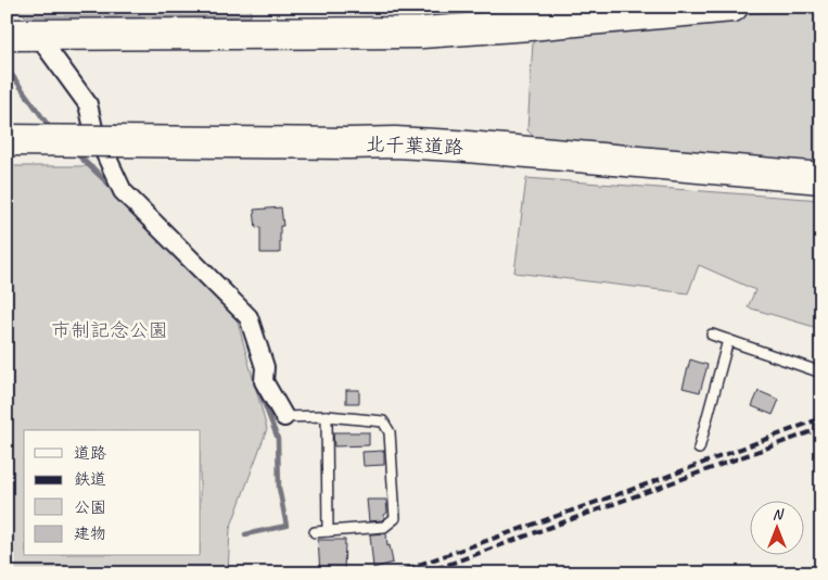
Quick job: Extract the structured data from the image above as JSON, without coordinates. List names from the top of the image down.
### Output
{
  "streets": {
    "highway": ["北千葉道路"]
  },
  "parks": ["市制記念公園"],
  "legend": [
    "道路",
    "鉄道",
    "公園",
    "建物"
  ],
  "north": "top"
}
